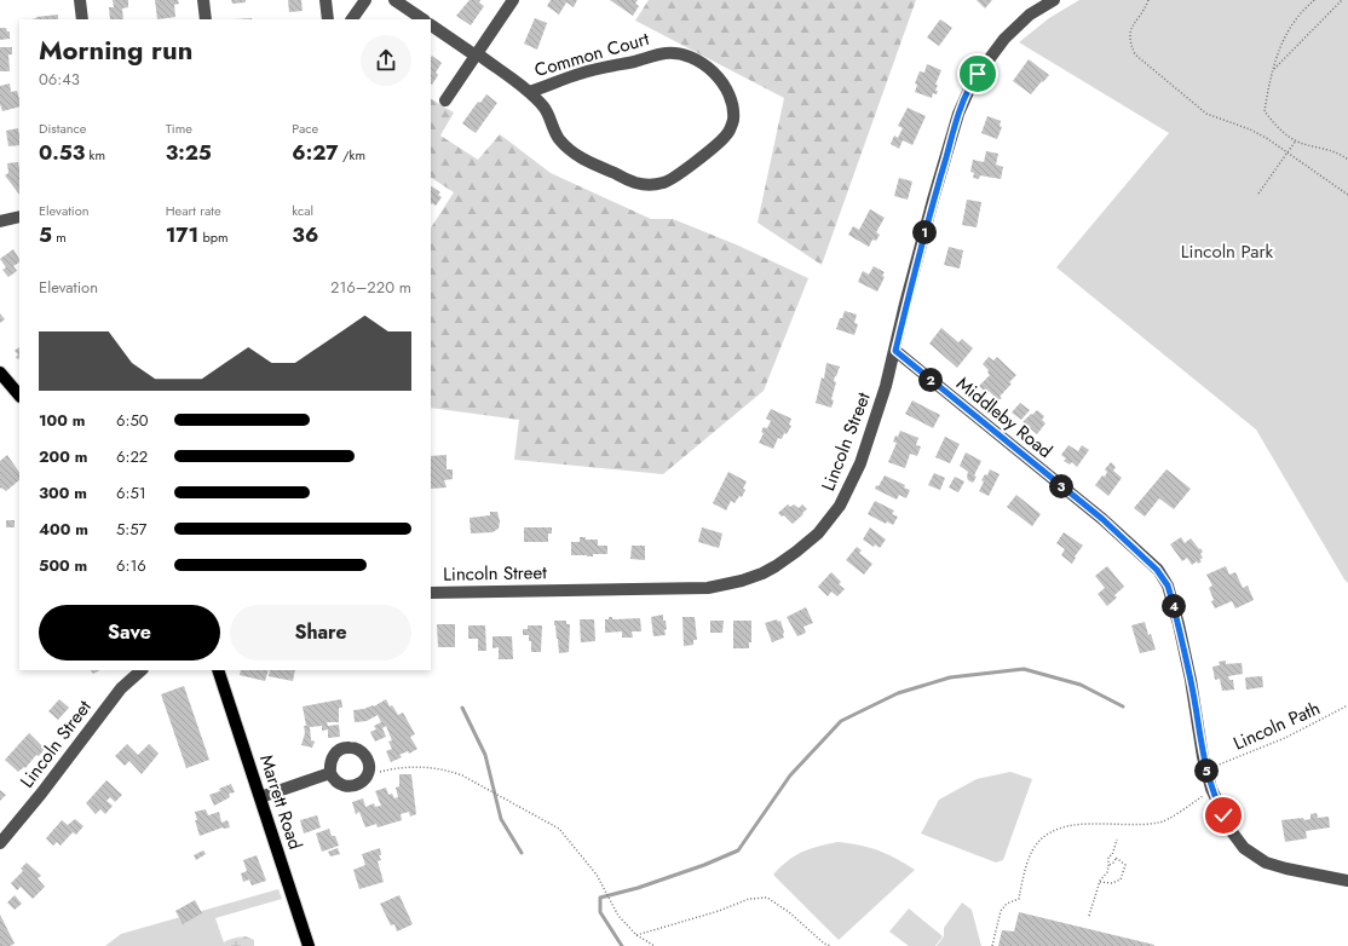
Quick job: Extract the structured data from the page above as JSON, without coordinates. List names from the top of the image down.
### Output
{
  "streets": {
    "main road": ["Marrett Road"],
    "street": ["Common Court", "Middleby Road", "Lincoln Street"],
    "path": ["Lincoln Path"]
  },
  "crossings": [
    ["Middleby Road", "Lincoln Street"]
  ],
  "parks": ["Lincoln Park"],
  "page": {
    "heading": ["Morning run", "06:43"],
    "stats": [
      ["Distance", "0.53 km"],
      ["Time", "3:25"],
      ["Pace", "6:27 /km"],
      ["Elevation", "5 m"],
      ["Heart rate", "171 bpm"],
      ["kcal", "36"]
    ],
    "pins": [
      "1",
      "2",
      "3",
      "4",
      "5"
    ],
    "chart": ["Elevation", "216–220 m"],
    "list": [
      {
        "name": "100 m",
        "note": "6:50"
      },
      {
        "name": "200 m",
        "note": "6:22"
      },
      {
        "name": "300 m",
        "note": "6:51"
      },
      {
        "name": "400 m",
        "note": "5:57"
      },
      {
        "name": "500 m",
        "note": "6:16"
      }
    ],
    "buttons": ["Save", "Share"]
  }
}
